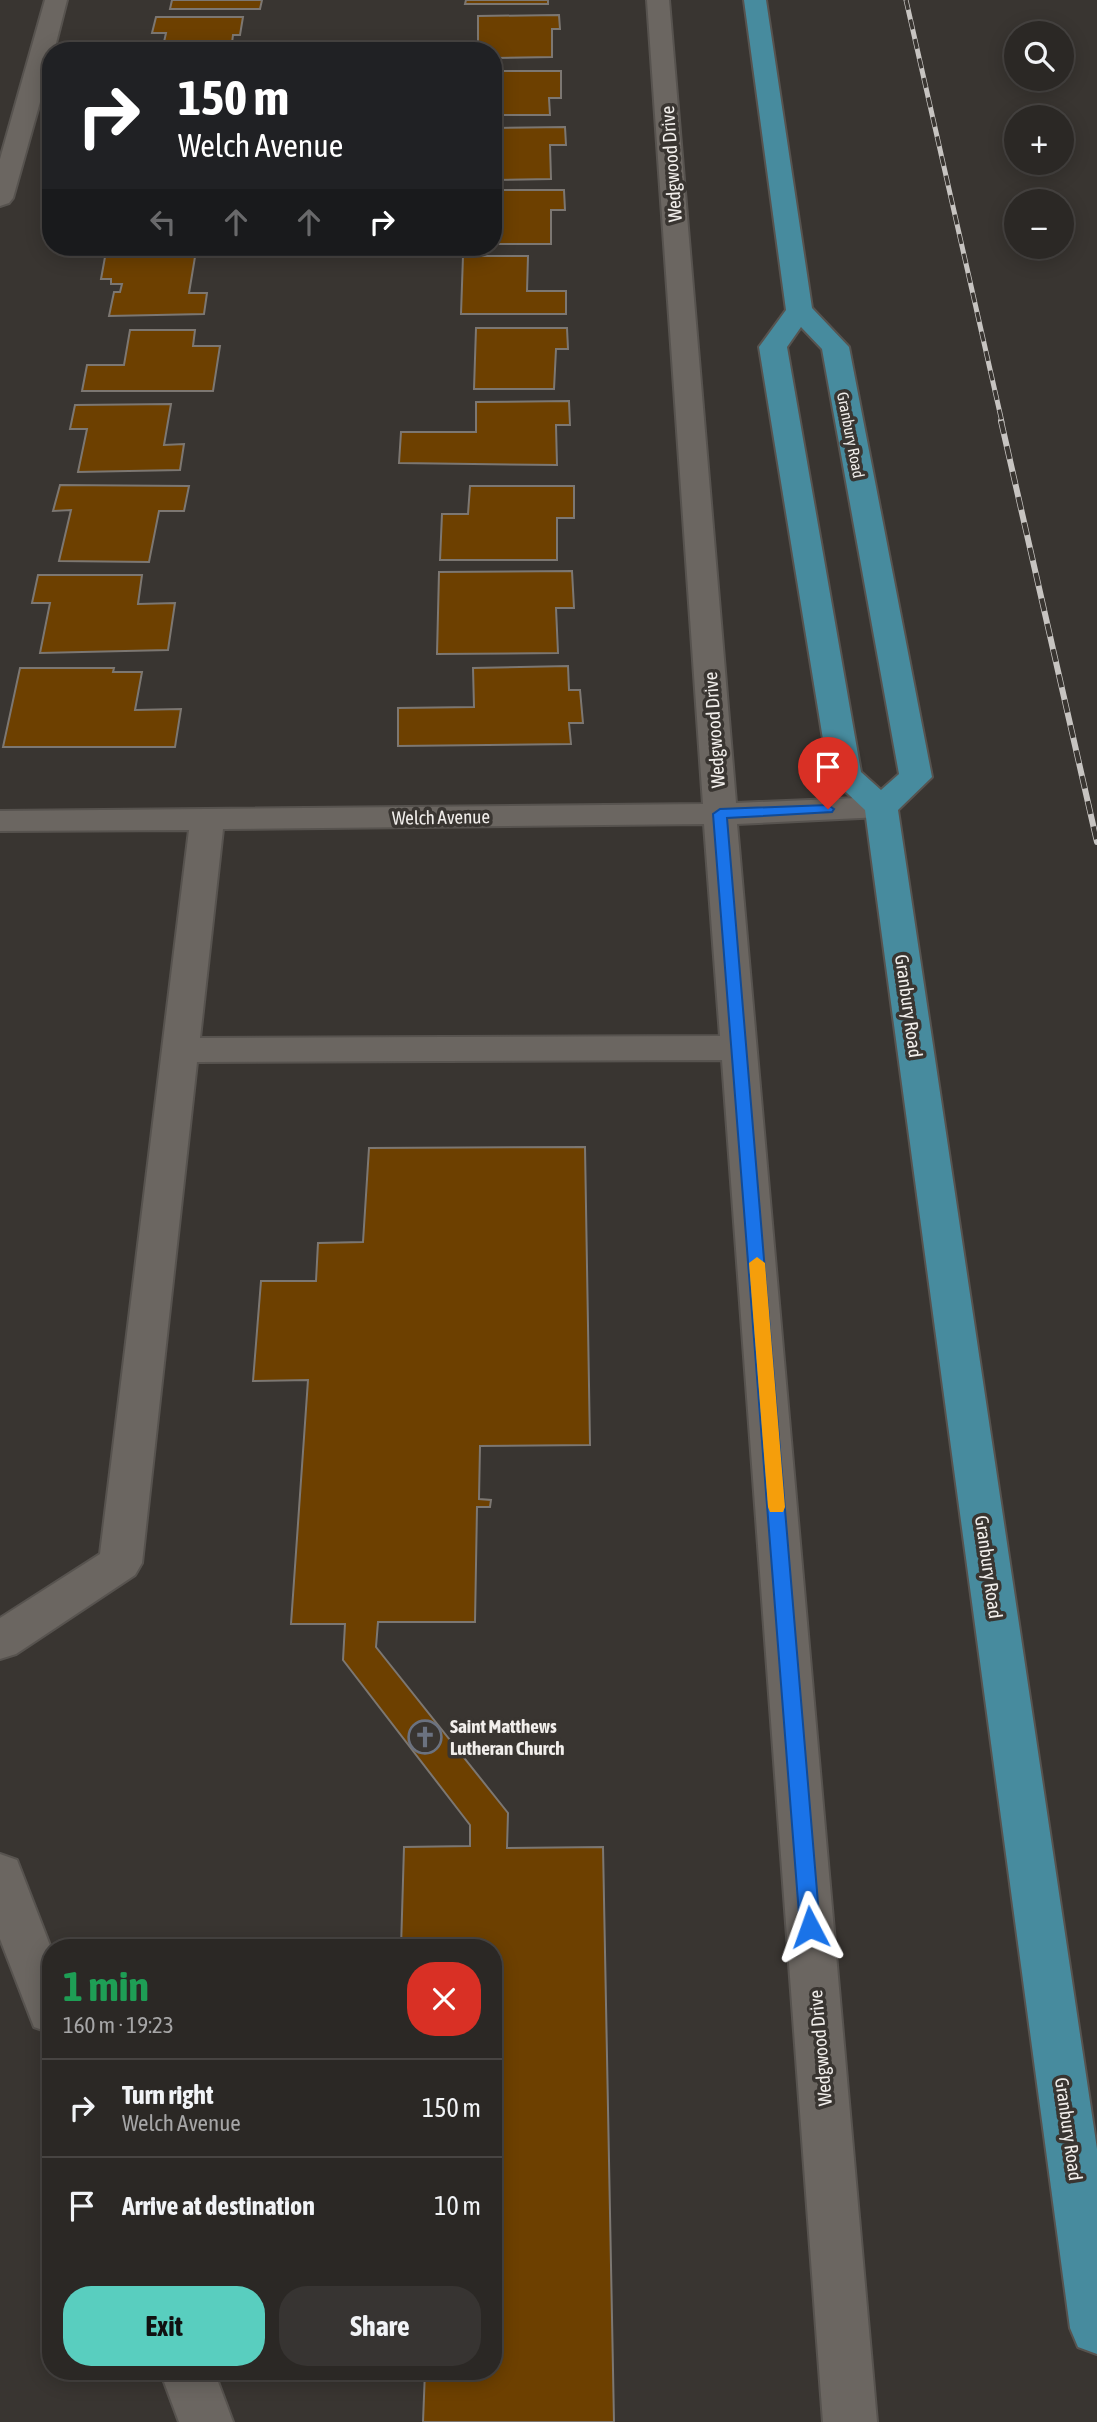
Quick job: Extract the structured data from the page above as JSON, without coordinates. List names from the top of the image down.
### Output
{
  "streets": {
    "main road": ["Granbury Road"],
    "street": ["Wedgwood Drive", "Welch Avenue"]
  },
  "crossings": [
    ["Wedgwood Drive", "Welch Avenue"],
    ["Granbury Road", "Welch Avenue"]
  ],
  "places": {
    "church": ["Saint Matthews Lutheran Church"]
  },
  "page": {
    "map_buttons": ["+", "−"],
    "turn": ["150 m", "Welch Avenue"],
    "heading": ["1 min", "160 m · 19:23"],
    "list": [
      {
        "name": "Turn right",
        "note": "Welch Avenue",
        "value": "150 m"
      },
      {
        "name": "Arrive at destination",
        "value": "10 m"
      }
    ],
    "buttons": ["Exit", "Share"]
  }
}
